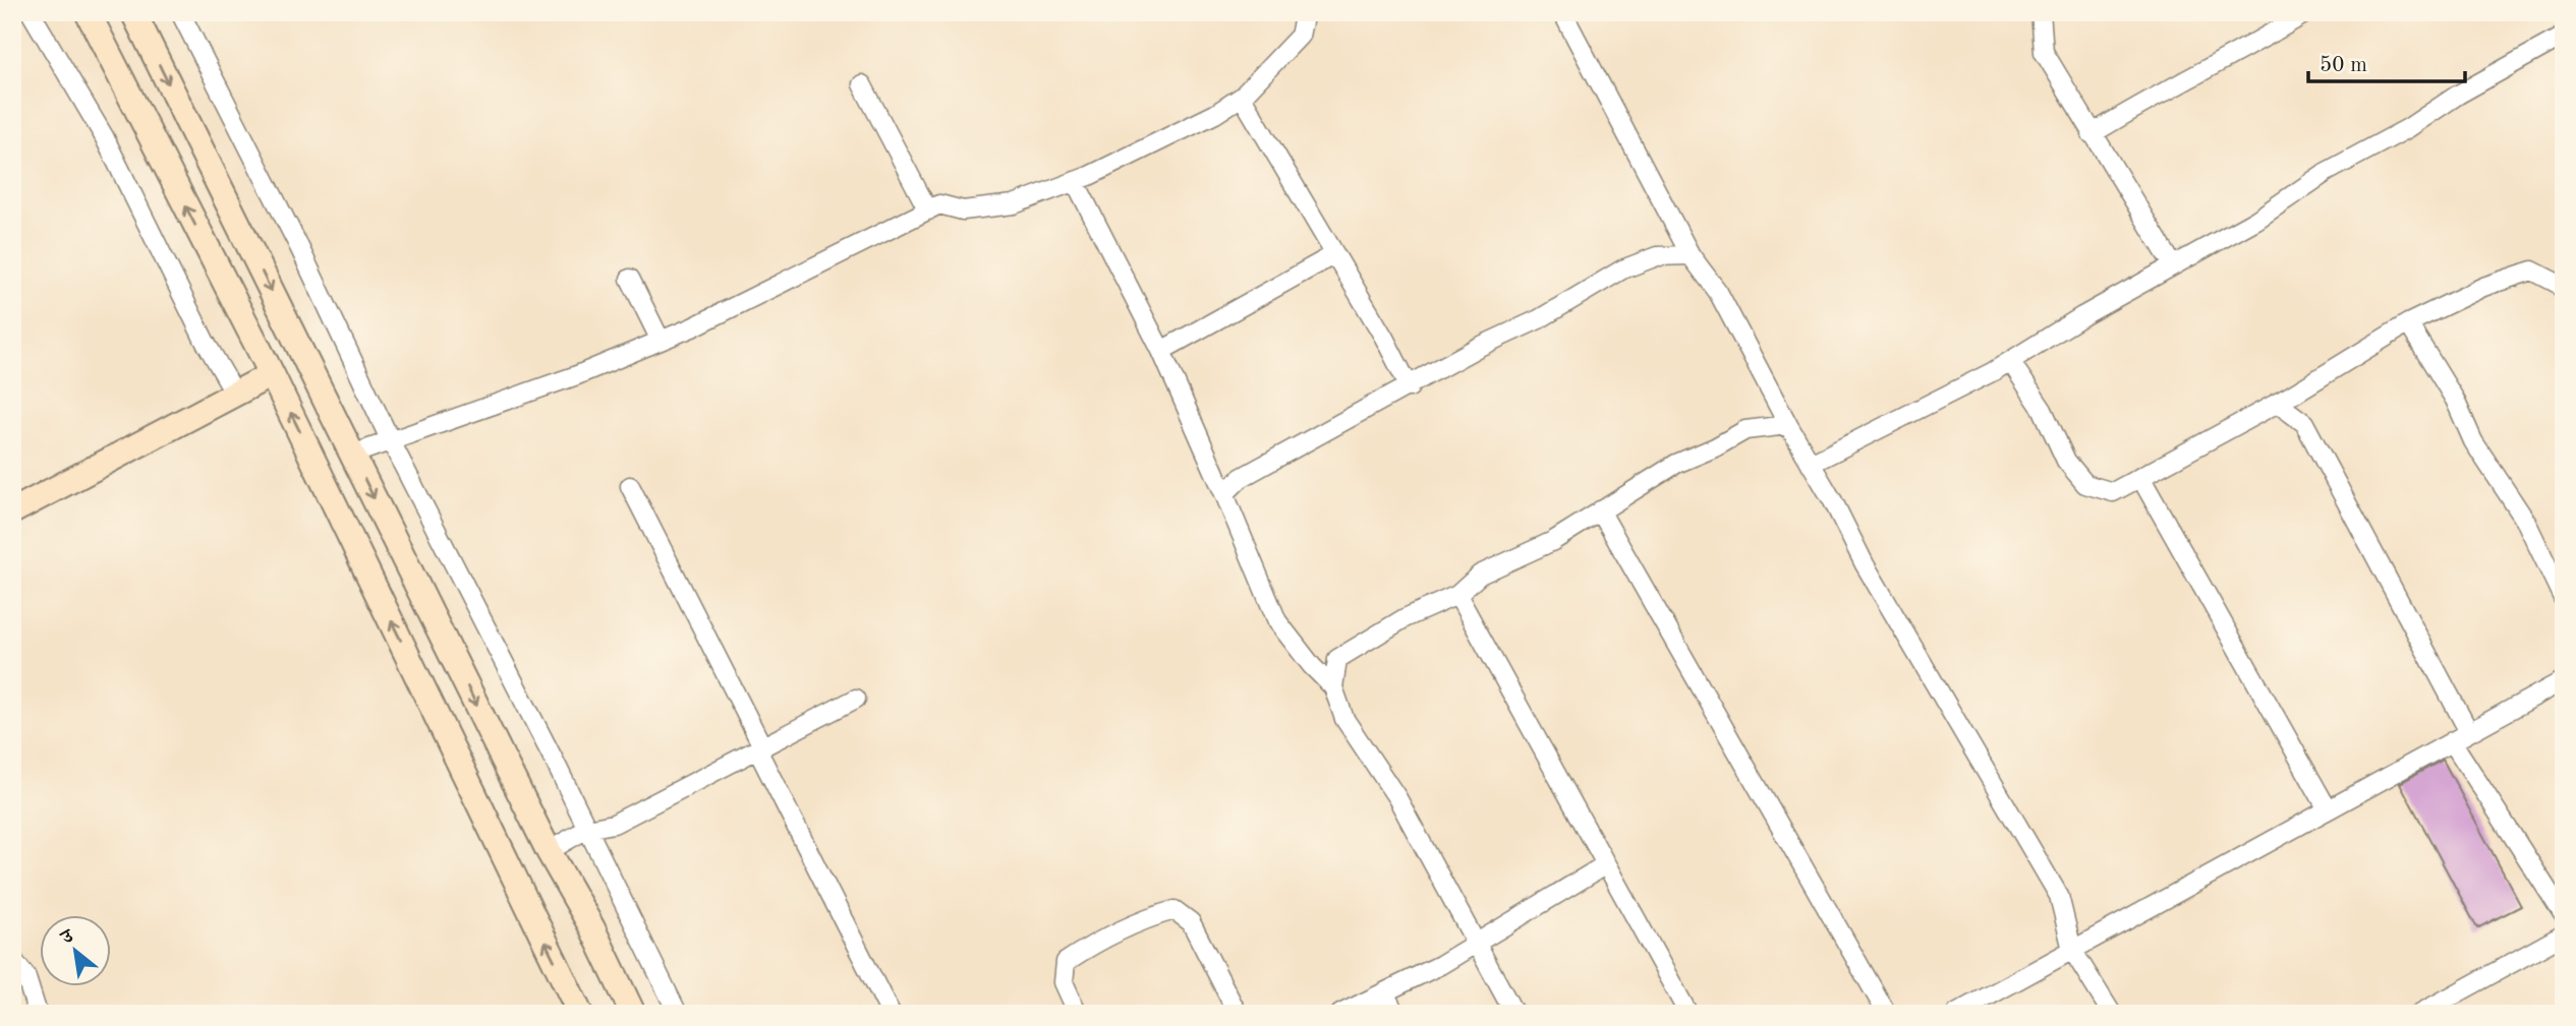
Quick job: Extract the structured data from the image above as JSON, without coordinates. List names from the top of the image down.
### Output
{
  "scale_bar": "50 m",
  "north": "top left"
}
